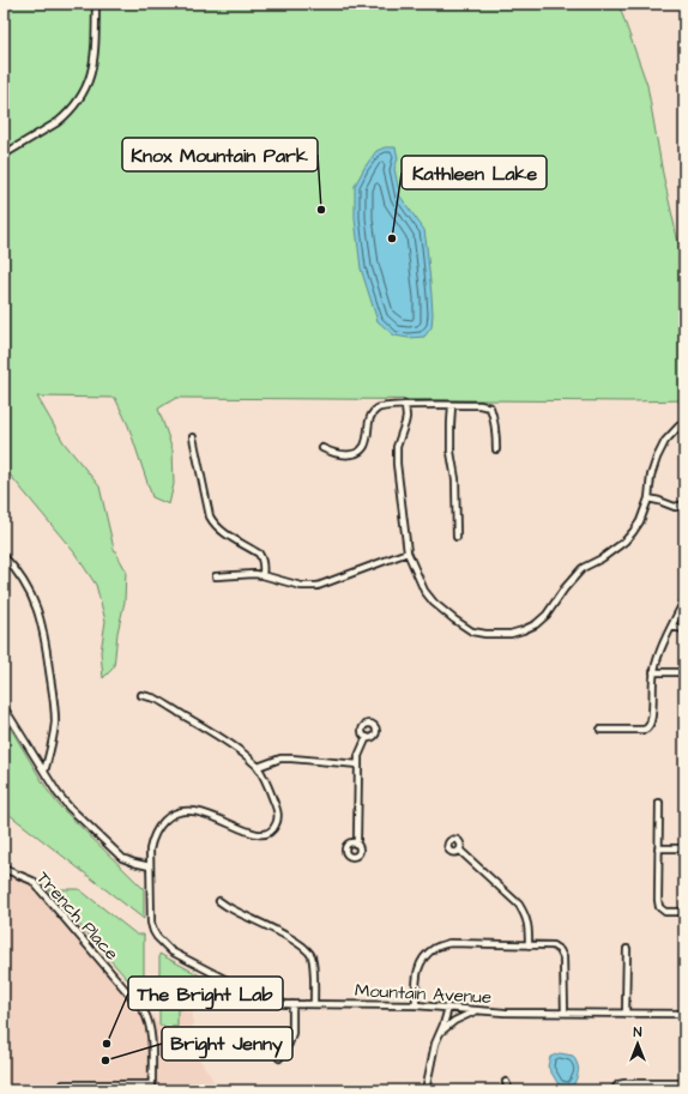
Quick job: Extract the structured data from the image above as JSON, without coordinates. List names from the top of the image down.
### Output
{
  "streets": {
    "street": ["Trench Place", "Mountain Avenue"]
  },
  "places": [
    "Knox Mountain Park",
    "Kathleen Lake",
    "The Bright Lab",
    "Bright Jenny"
  ],
  "north": "top"
}
